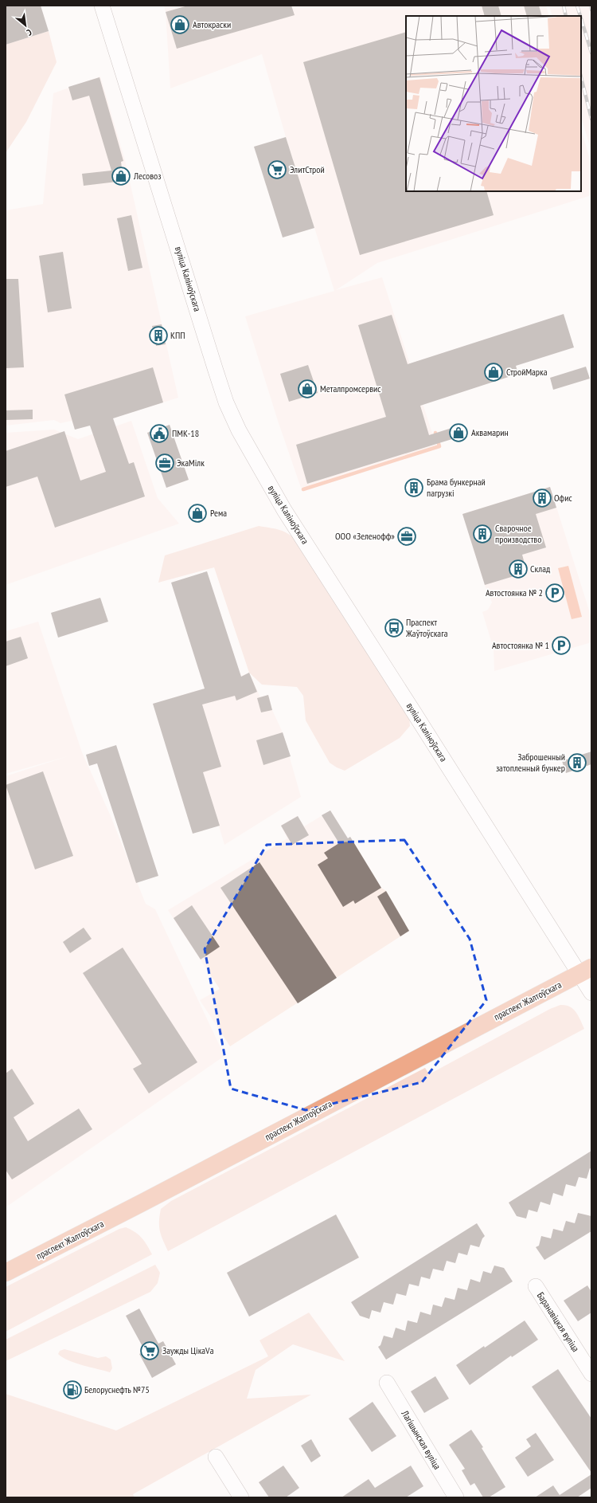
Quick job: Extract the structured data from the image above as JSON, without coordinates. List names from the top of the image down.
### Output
{
  "streets": {
    "main road": ["праспект Жалтоўскага"],
    "street": ["вуліца Каліноўскага", "Баранавіцкая вуліца", "Лагішынская вуліца"]
  },
  "crossings": [
    ["вуліца Каліноўскага", "праспект Жалтоўскага"]
  ],
  "places": {
    "shop": [
      "Автокраски",
      "Лесовоз",
      "СтройМарка",
      "Металпромсервис",
      "Аквамарин",
      "Рема"
    ],
    "supermarket": ["ЭлитСтрой", "Заужды ЦікаVа"],
    "building": [
      "КПП",
      "Брама бункернай пагрузкі",
      "Офис",
      "Сварочное производство",
      "Склад",
      "Заброшенный затопленный бункер"
    ],
    "public building": ["ПМК-18"],
    "office": ["ЭкаМілк", "ООО «Зеленофф»"],
    "parking": ["Автостоянка № 2", "Автостоянка № 1"],
    "bus stop": ["Праспект Жаўтоўскага"],
    "fuel station": ["Белоруснефть №75"]
  },
  "north": "bottom right"
}
